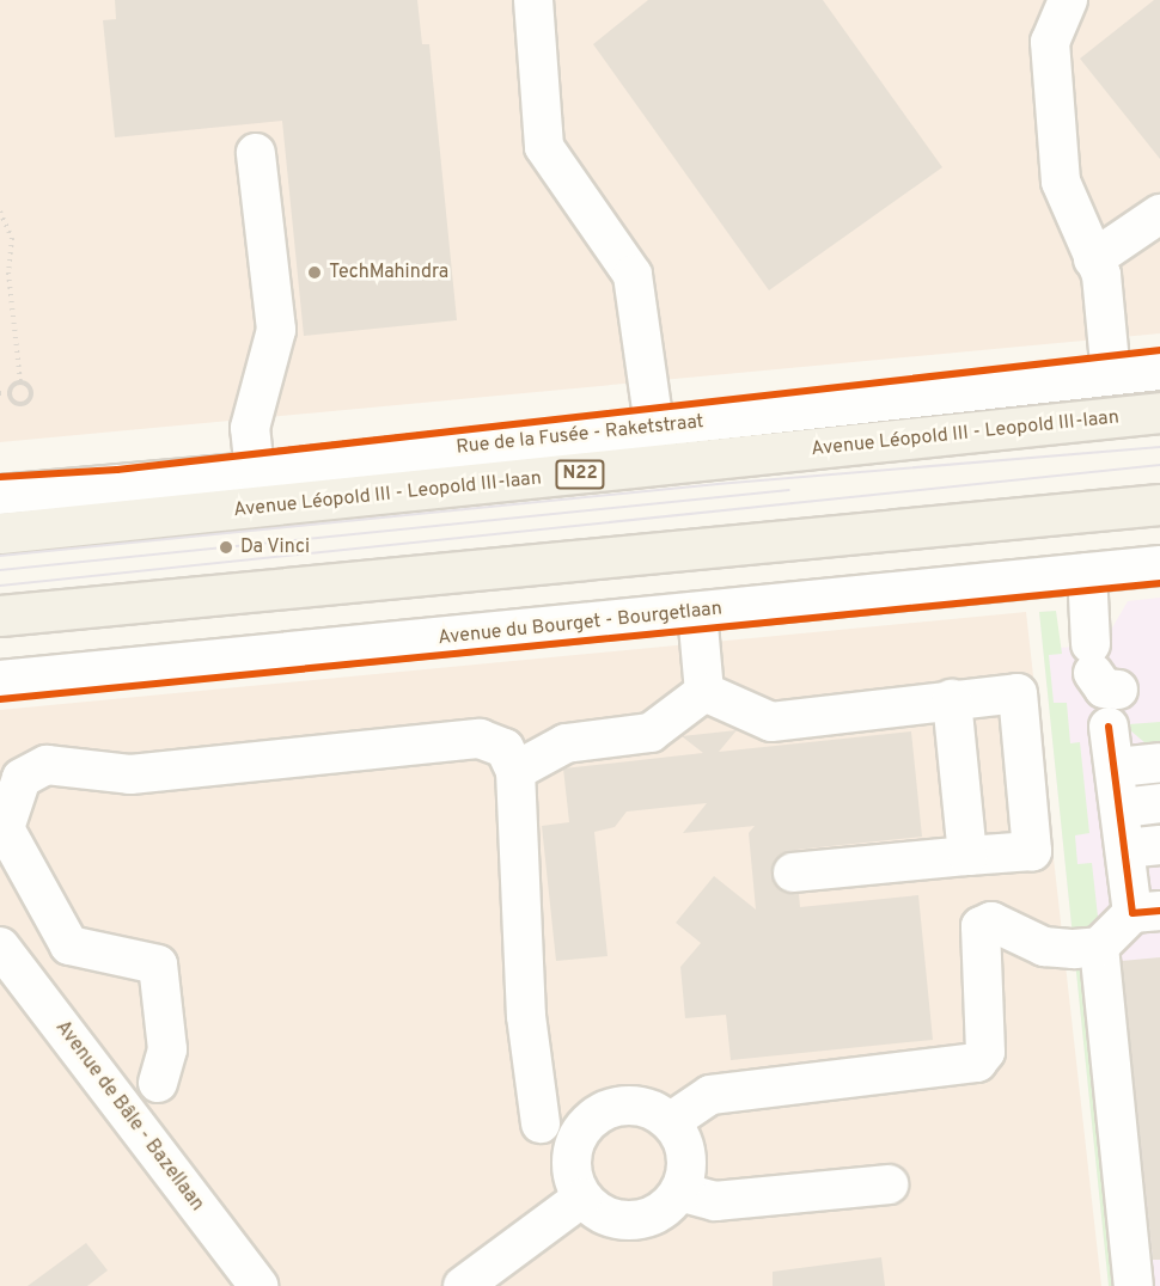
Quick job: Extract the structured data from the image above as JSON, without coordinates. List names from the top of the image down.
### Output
{
  "streets": {
    "main road": ["Avenue Léopold III - Leopold III-laan", "N22"],
    "street": ["Rue de la Fusée - Raketstraat", "Avenue du Bourget - Bourgetlaan", "Avenue de Bâle - Bazellaan"]
  },
  "places": ["TechMahindra", "Da Vinci"]
}
